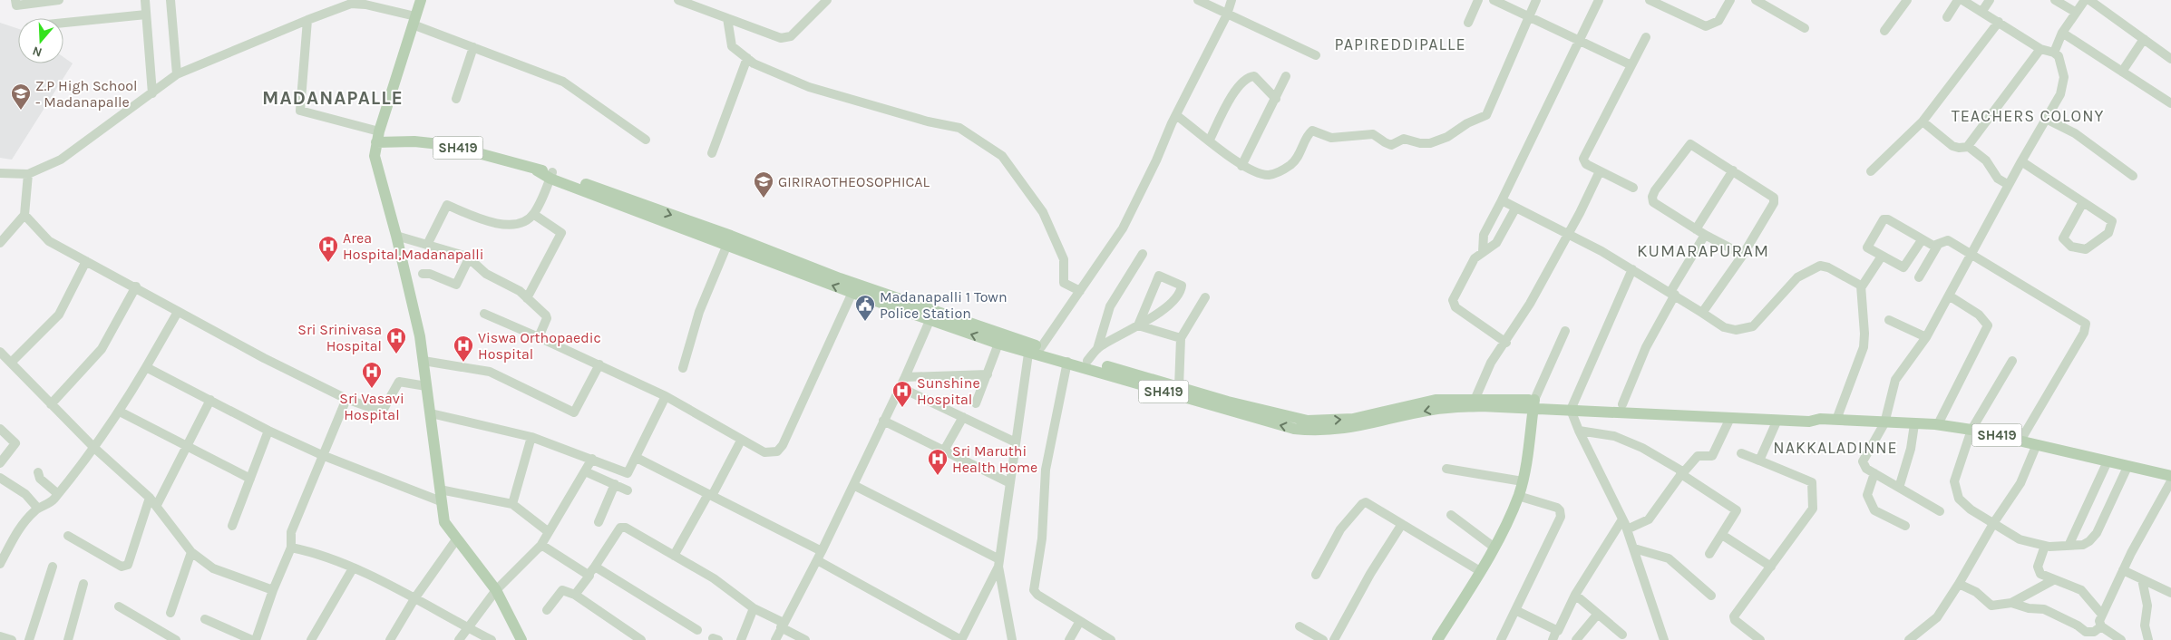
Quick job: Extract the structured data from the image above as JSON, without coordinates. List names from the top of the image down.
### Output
{
  "streets": {
    "main road": ["SH419"]
  },
  "districts": [
    "PAPIREDDIPALLE",
    "MADANAPALLE",
    "TEACHERS COLONY",
    "KUMARAPURAM",
    "NAKKALADINNE"
  ],
  "places": {
    "school or university": ["Z.P High School - Madanapalle", "GIRIRAOTHEOSOPHICAL"],
    "hospital": [
      "Area Hospital,Madanapalli",
      "Sri Srinivasa Hospital",
      "Viswa Orthopaedic Hospital",
      "Sri Vasavi Hospital",
      "Sunshine Hospital",
      "Sri Maruthi Health Home"
    ],
    "public building": ["Madanapalli 1 Town Police Station"]
  },
  "north": "bottom"
}
